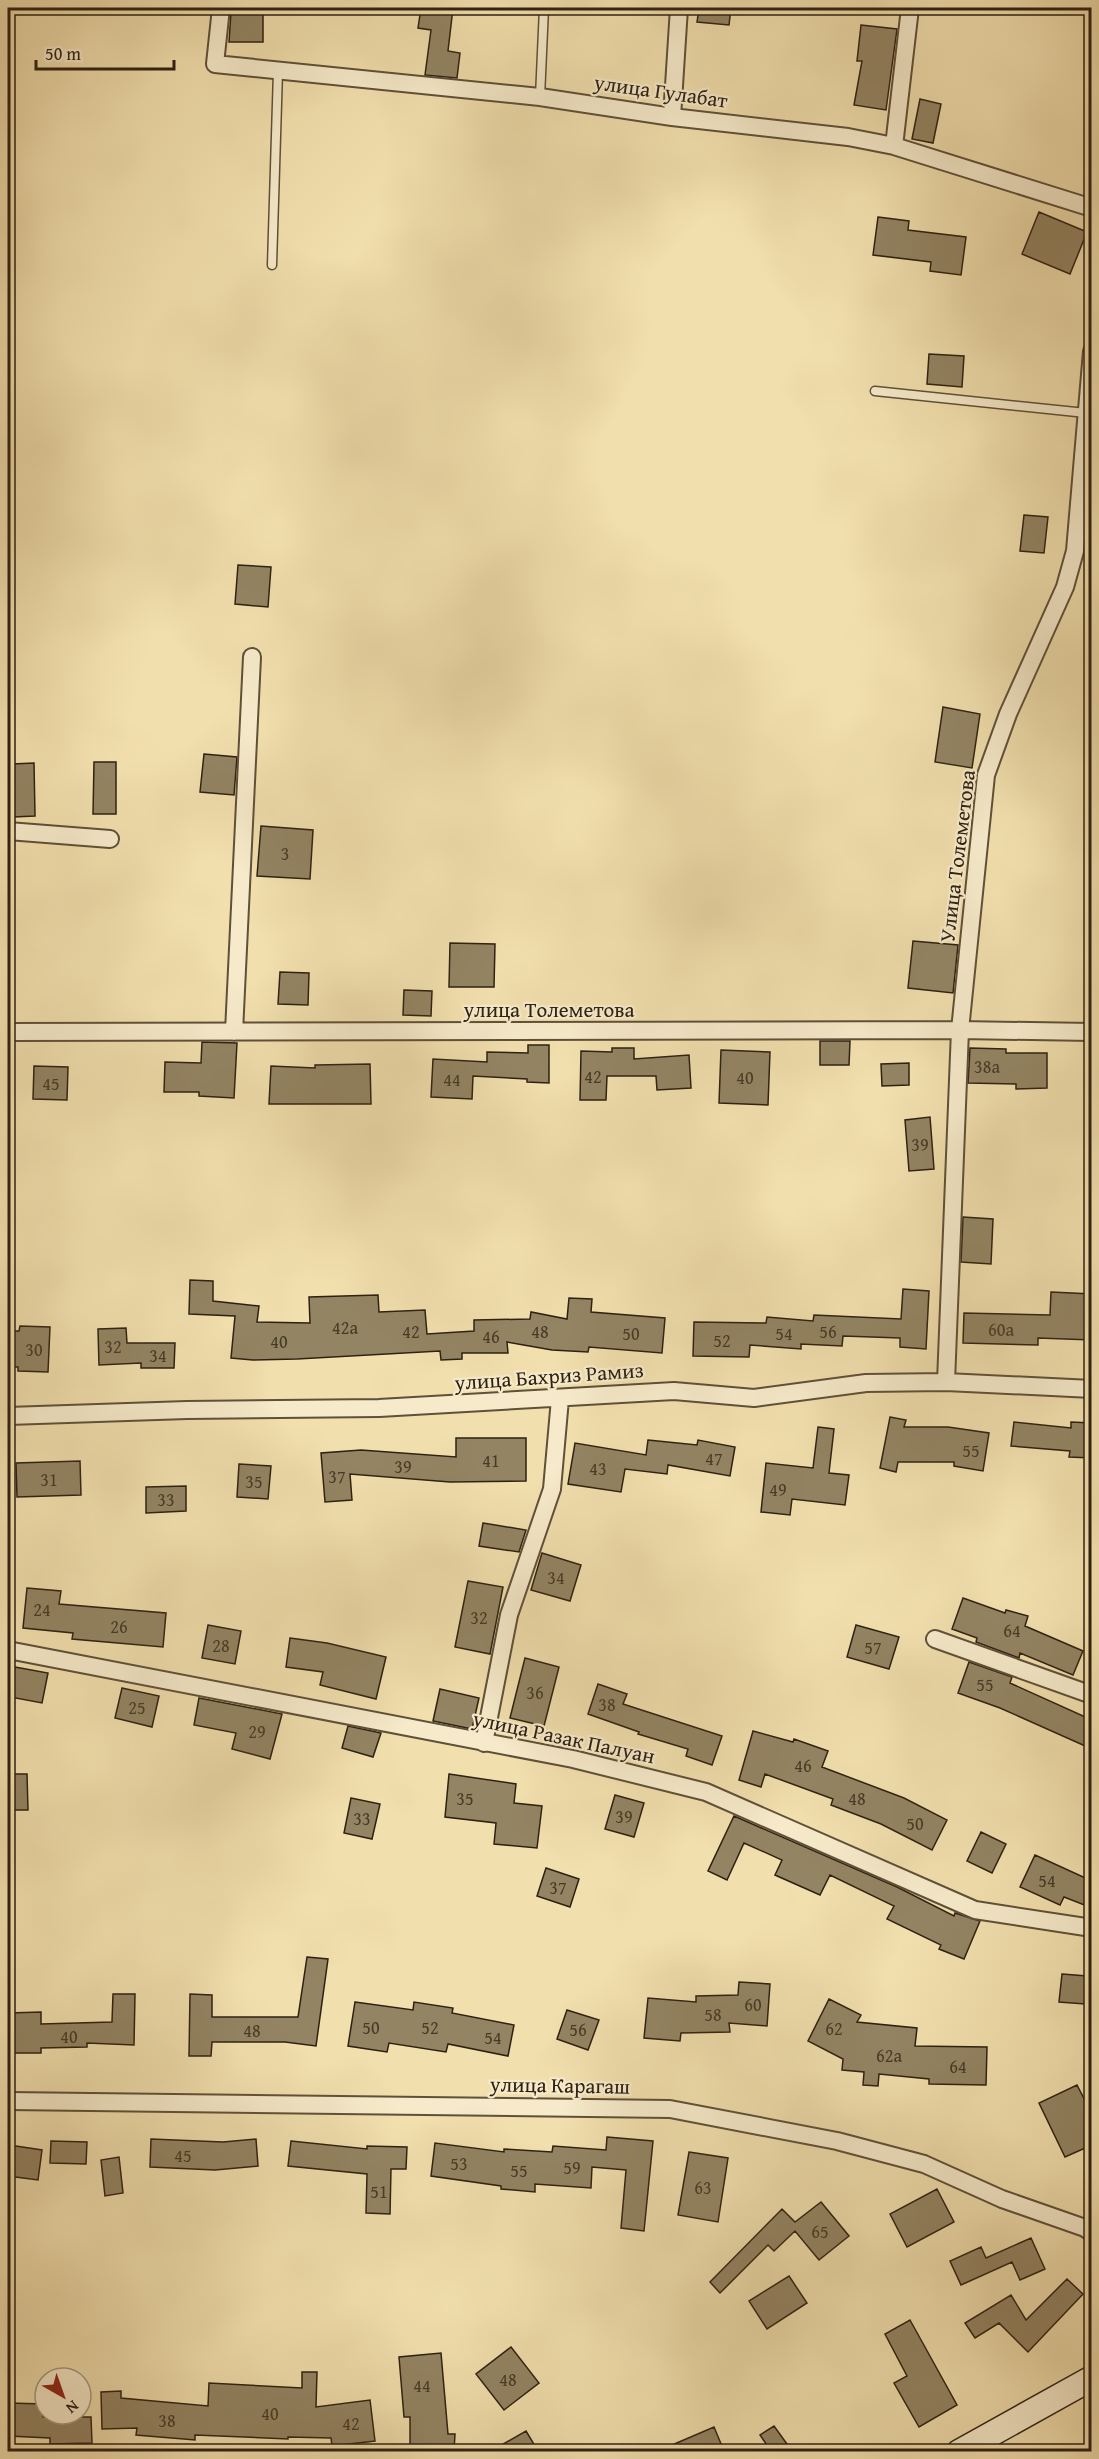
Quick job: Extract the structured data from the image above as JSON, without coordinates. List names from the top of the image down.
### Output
{
  "streets": {
    "street": [
      "улица Гулабат",
      "Улица Толеметова",
      "улица Толеметова",
      "улица Бахриз Рамиз",
      "улица Разак Палуан",
      "улица Карагаш"
    ]
  },
  "crossings": [
    ["Улица Толеметова", "улица Толеметова"],
    ["Улица Толеметова", "улица Бахриз Рамиз"]
  ],
  "house_numbers": [
    "3",
    "38а",
    "42",
    "40",
    "44",
    "45",
    "39",
    "42а",
    "60а",
    "42",
    "48",
    "56",
    "50",
    "54",
    "46",
    "52",
    "40",
    "32",
    "30",
    "34",
    "55",
    "47",
    "41",
    "39",
    "43",
    "37",
    "31",
    "35",
    "49",
    "33",
    "34",
    "24",
    "32",
    "26",
    "64",
    "28",
    "57",
    "55",
    "36",
    "38",
    "25",
    "29",
    "46",
    "35",
    "48",
    "39",
    "33",
    "50",
    "54",
    "37",
    "60",
    "58",
    "50",
    "52",
    "62",
    "56",
    "48",
    "40",
    "54",
    "62а",
    "64",
    "45",
    "53",
    "59",
    "55",
    "63",
    "51",
    "65",
    "48",
    "44",
    "40",
    "38",
    "42"
  ],
  "scale_bar": "50 m",
  "north": "bottom right"
}
